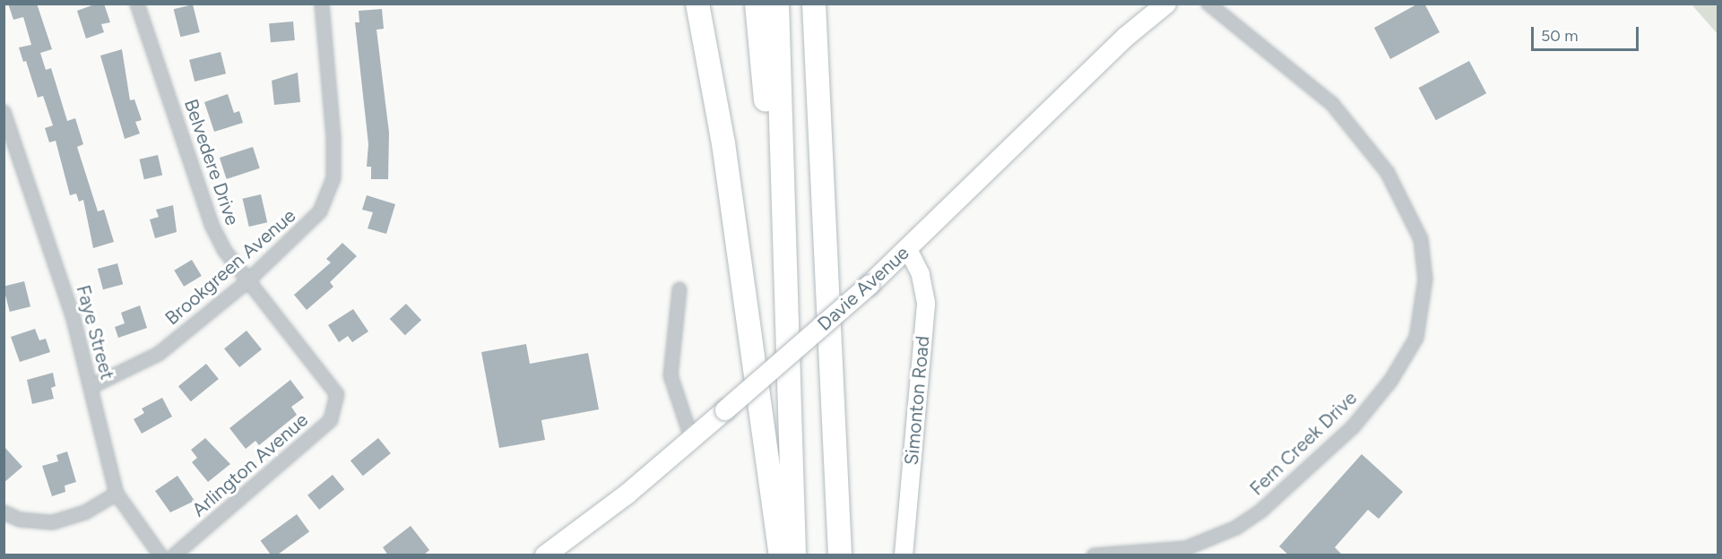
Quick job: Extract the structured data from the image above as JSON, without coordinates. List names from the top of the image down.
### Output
{
  "streets": {
    "main road": ["Davie Avenue"],
    "street": [
      "Belvedere Drive",
      "Brookgreen Avenue",
      "Faye Street",
      "Simonton Road",
      "Fern Creek Drive",
      "Arlington Avenue"
    ]
  },
  "crossings": [
    ["Belvedere Drive", "Brookgreen Avenue"],
    ["Belvedere Drive", "Arlington Avenue"],
    ["Brookgreen Avenue", "Faye Street"],
    ["Davie Avenue", "Simonton Road"]
  ],
  "scale_bar": "50 m"
}
